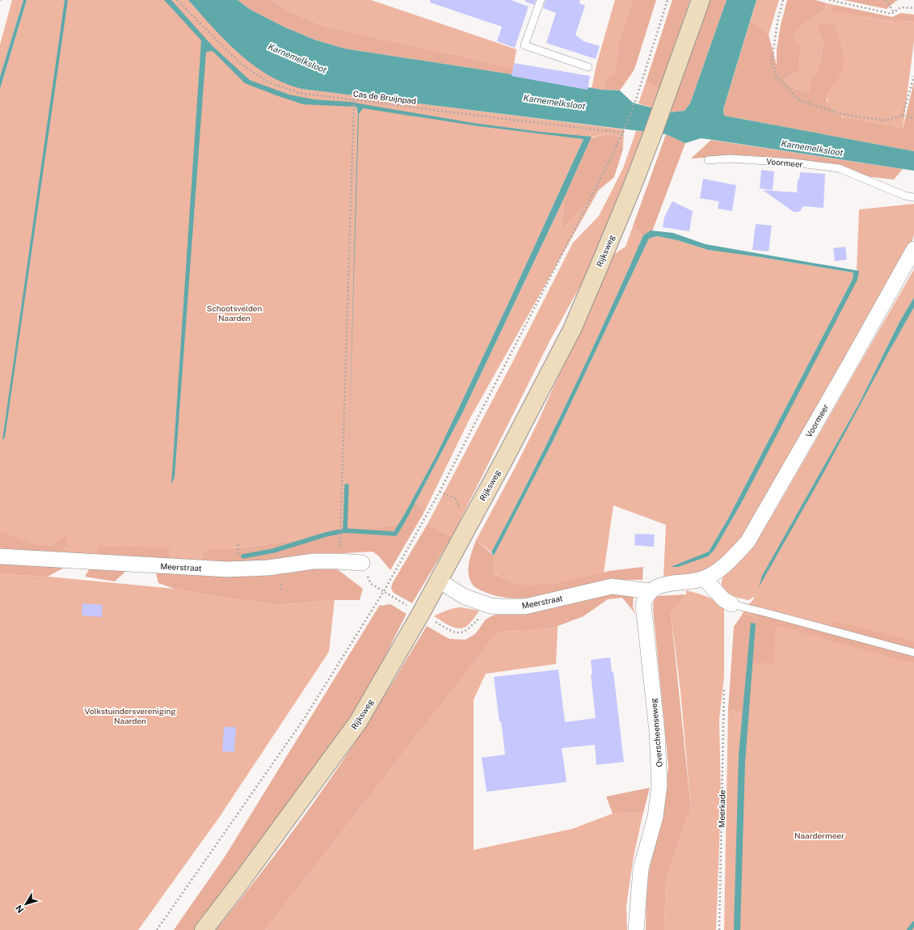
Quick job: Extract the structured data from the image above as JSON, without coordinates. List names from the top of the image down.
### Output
{
  "streets": {
    "main road": ["Rijksweg"],
    "street": ["Voormeer", "Meerstraat", "Overscheenseweg"],
    "path": ["Cas de Bruijnpad", "Meerkade"]
  },
  "crossings": [
    ["Rijksweg", "Meerstraat"],
    ["Meerstraat", "Overscheenseweg"]
  ],
  "water": ["Karnemelksloot"],
  "parks": ["Schootsvelden Naarden", "Volkstuindersvereniging Naarden", "Naardermeer"],
  "north": "bottom left"
}
